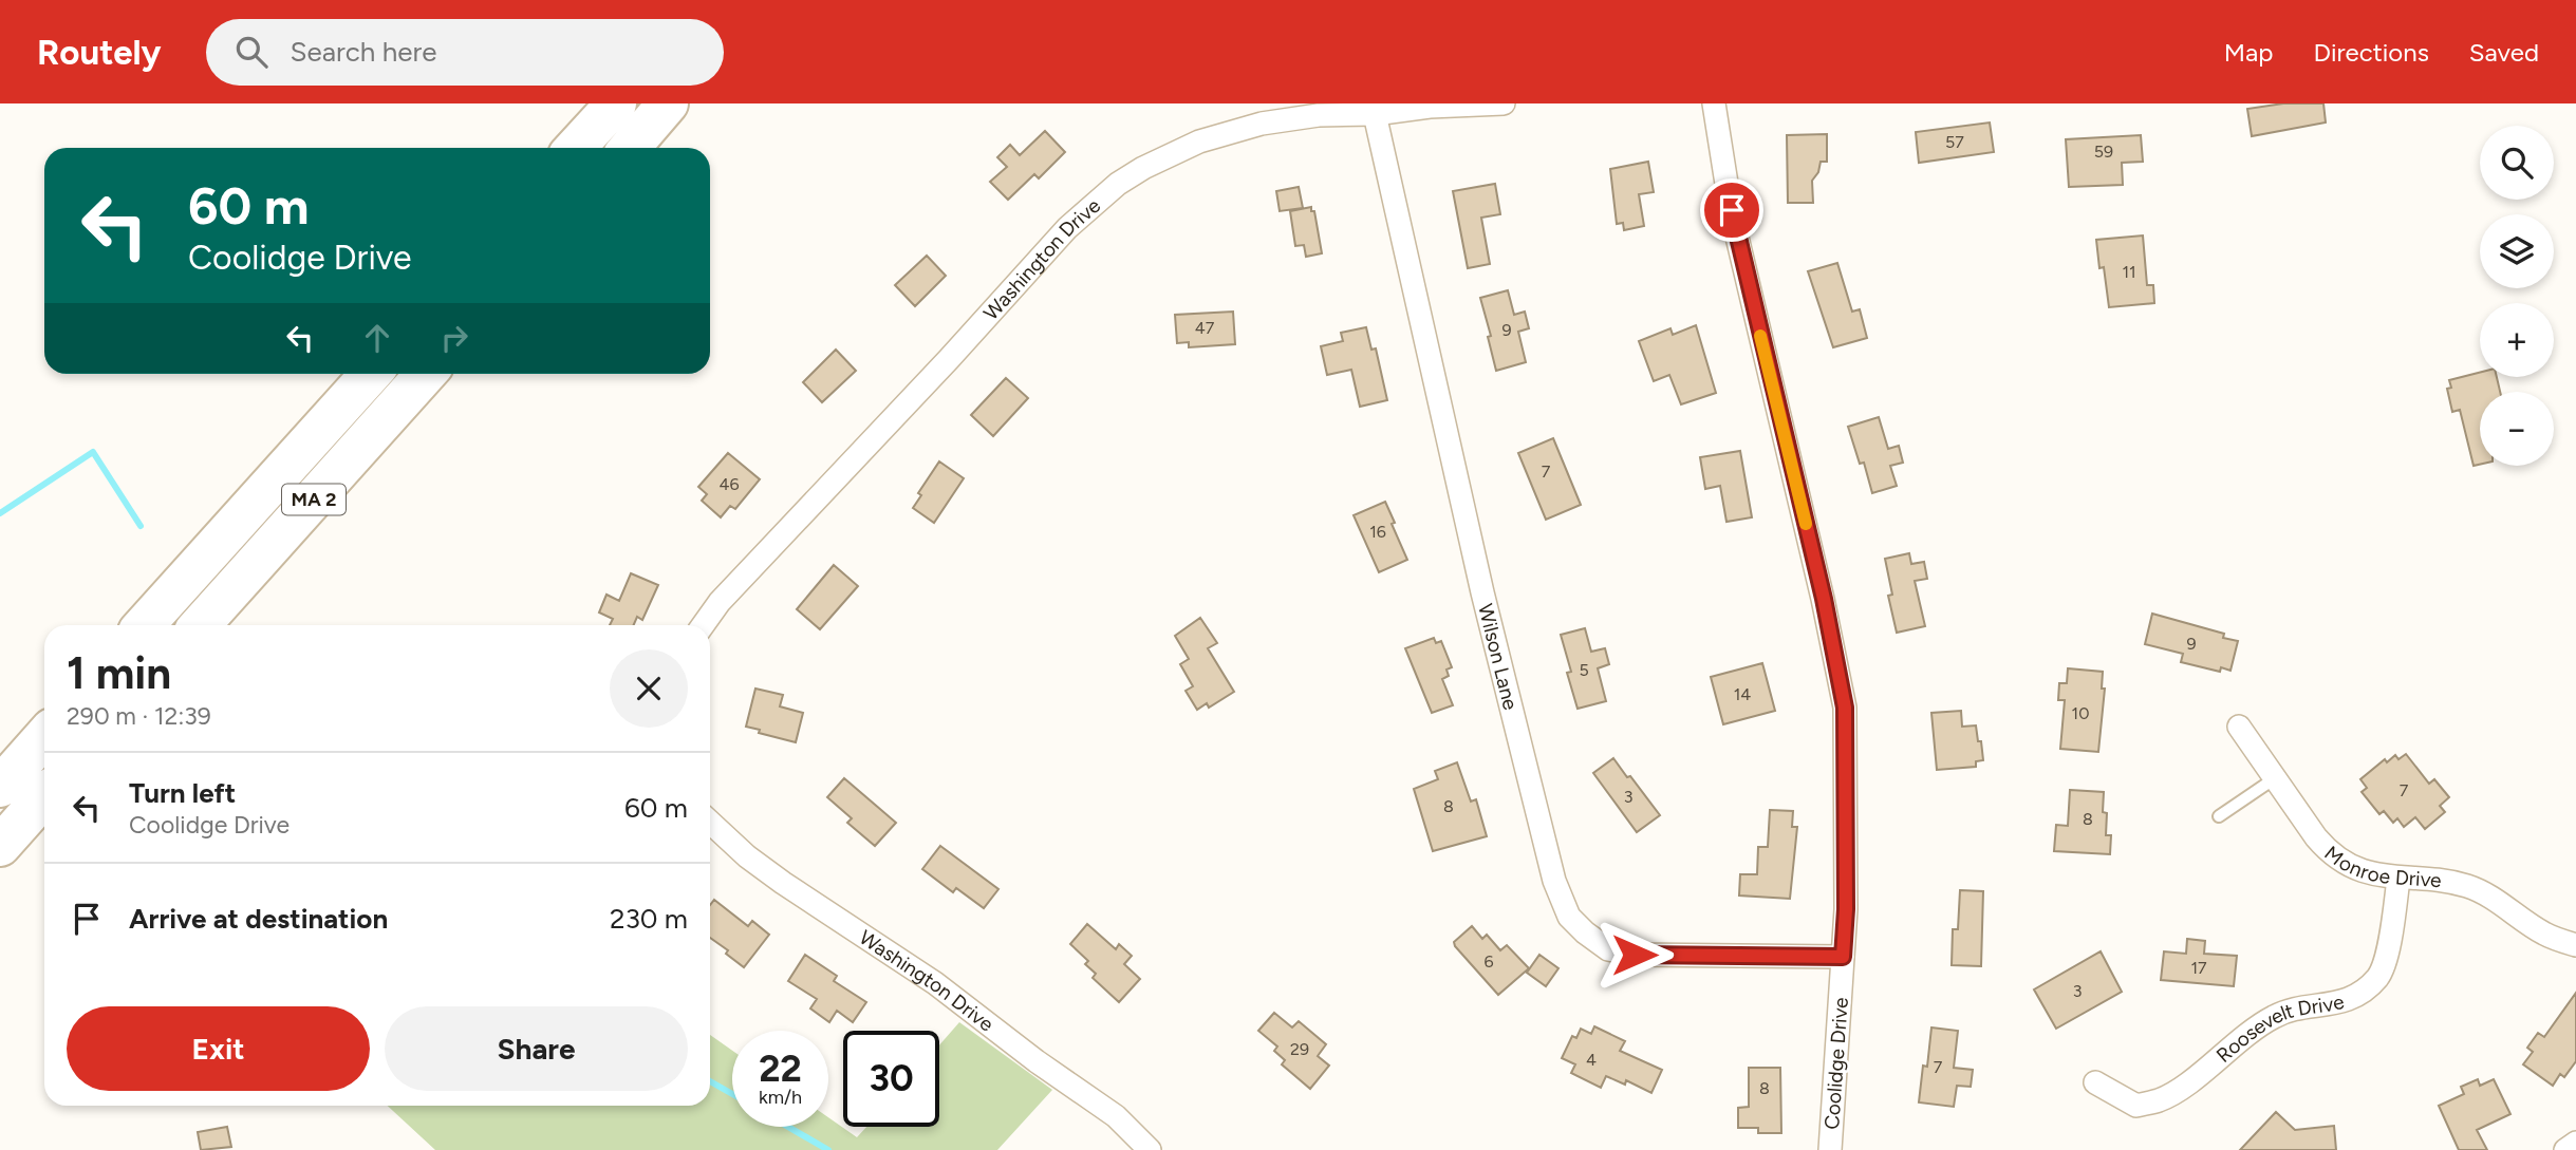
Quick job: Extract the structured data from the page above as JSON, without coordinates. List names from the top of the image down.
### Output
{
  "streets": {
    "highway": ["MA 2"],
    "street": [
      "Washington Drive",
      "Wilson Lane",
      "Monroe Drive",
      "Roosevelt Drive",
      "Coolidge Drive"
    ]
  },
  "crossings": [
    ["Washington Drive", "Wilson Lane"],
    ["Wilson Lane", "Coolidge Drive"],
    ["Monroe Drive", "Roosevelt Drive"]
  ],
  "house_numbers": [
    "57",
    "59",
    "11",
    "47",
    "9",
    "7",
    "46",
    "16",
    "9",
    "5",
    "14",
    "10",
    "7",
    "3",
    "8",
    "8",
    "6",
    "17",
    "3",
    "29",
    "4",
    "7",
    "8"
  ],
  "page": {
    "header": "Routely",
    "search": "Search here",
    "nav": ["Map", "Directions", "Saved"],
    "map_buttons": ["+", "−"],
    "turn": ["60 m", "Coolidge Drive"],
    "heading": ["1 min", "290 m · 12:39"],
    "list": [
      {
        "name": "Turn left",
        "note": "Coolidge Drive",
        "value": "60 m"
      },
      {
        "name": "Arrive at destination",
        "value": "230 m"
      }
    ],
    "buttons": ["Exit", "Share"],
    "speed": "22 km/h",
    "limit": "30"
  }
}
